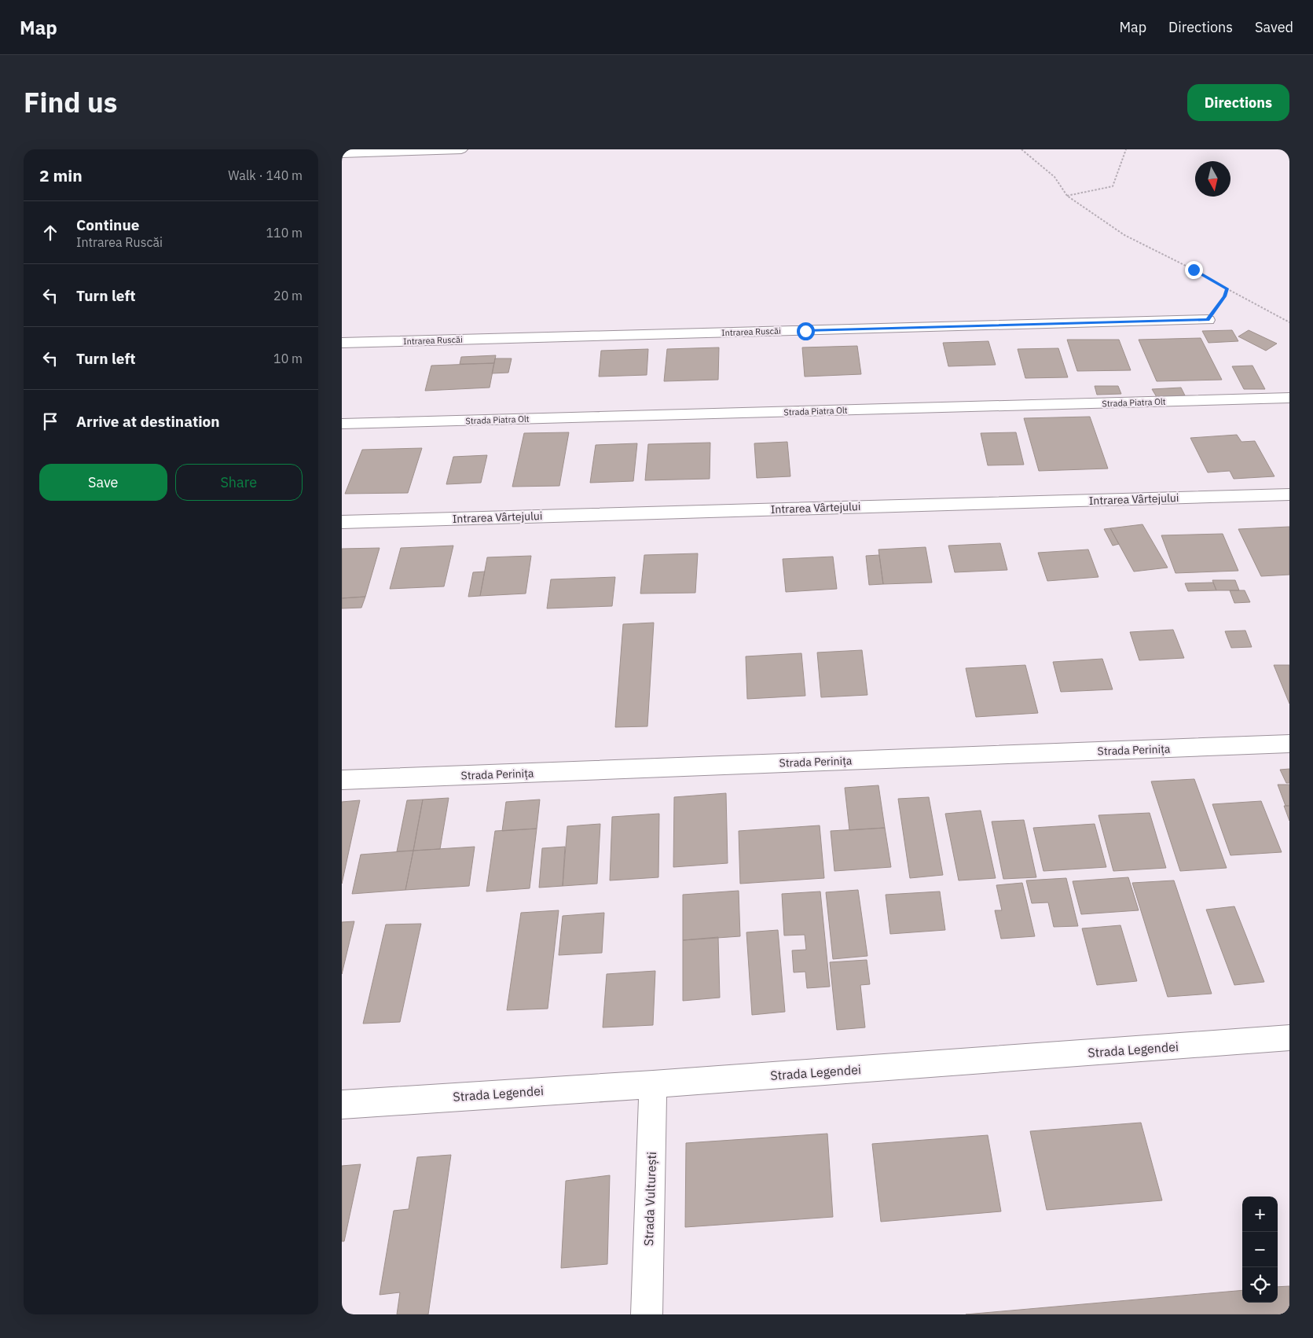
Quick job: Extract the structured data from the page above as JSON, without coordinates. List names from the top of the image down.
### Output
{
  "streets": {
    "street": [
      "Intrarea Ruscăi",
      "Strada Piatra Olt",
      "Intrarea Vârtejului",
      "Strada Perinița",
      "Strada Legendei",
      "Strada Vulturești"
    ]
  },
  "crossings": [
    ["Strada Legendei", "Strada Vulturești"]
  ],
  "north": "bottom",
  "page": {
    "header": "Map",
    "nav": ["Map", "Directions", "Saved"],
    "title": "Find us",
    "buttons": [
      "Directions",
      ["Save", "Share"]
    ],
    "heading": ["2 min", "Walk · 140 m"],
    "list": [
      ["Continue", "Intrarea Ruscăi", "110 m"],
      ["Turn left", "20 m"],
      ["Turn left", "10 m"],
      "Arrive at destination"
    ],
    "map_buttons": ["+", "−"]
  }
}
